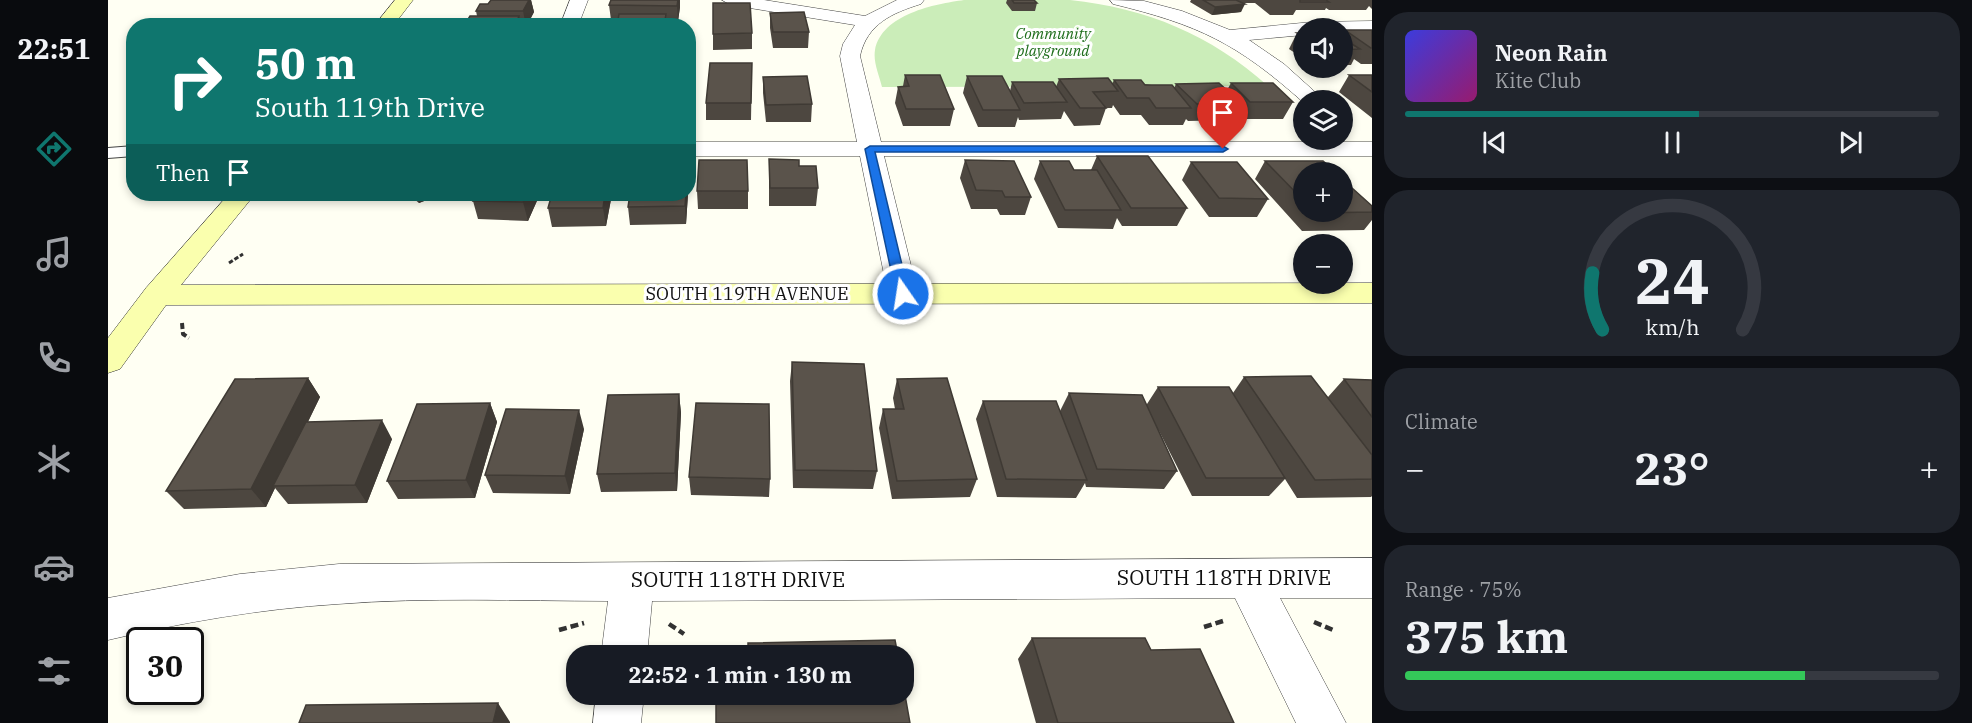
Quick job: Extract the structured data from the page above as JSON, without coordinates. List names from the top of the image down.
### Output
{
  "streets": {
    "street": ["SOUTH 119TH AVENUE", "SOUTH 118TH DRIVE"]
  },
  "parks": ["Community playground"],
  "page": {
    "tabs": "22:51",
    "map_buttons": ["+", "−"],
    "turn": ["50 m", "South 119th Drive"],
    "song": ["Neon Rain", "Kite Club"],
    "then": "Then",
    "tile": [
      "Climate",
      ["Range · 75%", "375 km"]
    ],
    "heat": ["−", "23°", "+"],
    "limit": "30",
    "trip": "22:52 · 1 min · 130 m",
    "gauge": ["24", "km/h"]
  }
}
